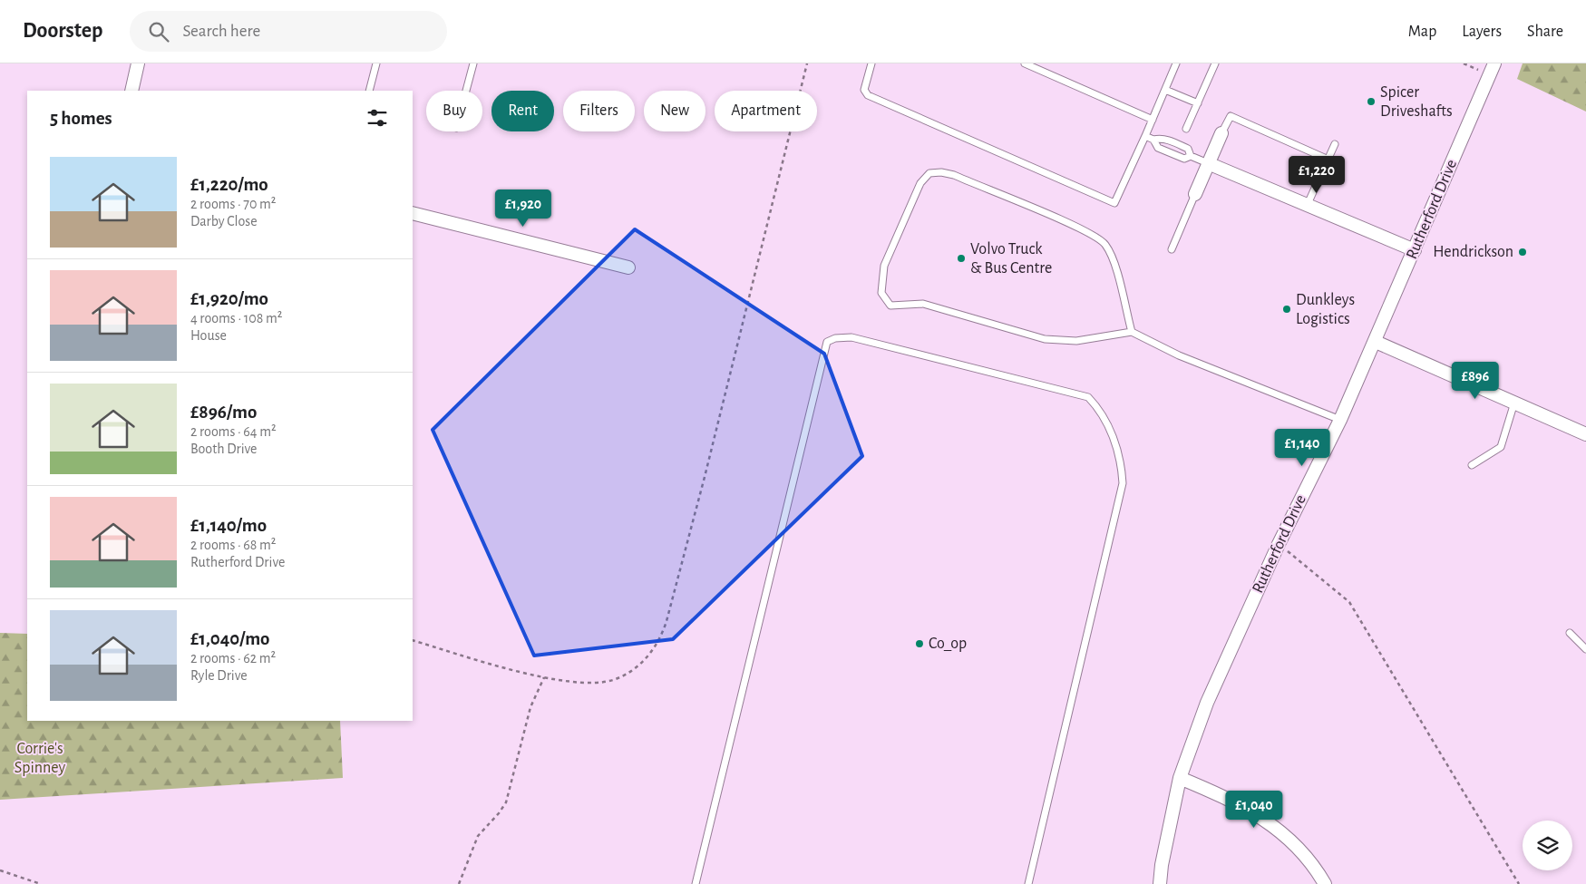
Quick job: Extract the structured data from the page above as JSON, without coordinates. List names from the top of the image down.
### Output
{
  "streets": {
    "street": ["Rutherford Drive"]
  },
  "parks": ["Corrie's Spinney"],
  "places": [
    "Spicer Driveshafts",
    "Hendrickson",
    "Volvo Truck & Bus Centre",
    "Dunkleys Logistics",
    "Co_op"
  ],
  "page": {
    "header": "Doorstep",
    "search": "Search here",
    "nav": ["Map", "Layers", "Share"],
    "chip": [
      "Buy",
      "Rent",
      "Filters",
      "New",
      "Apartment"
    ],
    "heading": "5 homes",
    "list": [
      {
        "name": "£1,220/mo",
        "note": "2 rooms · 70 m² · Darby Close"
      },
      {
        "name": "£1,920/mo",
        "note": "4 rooms · 108 m² · House"
      },
      {
        "name": "£896/mo",
        "note": "2 rooms · 64 m² · Booth Drive"
      },
      {
        "name": "£1,140/mo",
        "note": "2 rooms · 68 m² · Rutherford Drive"
      },
      {
        "name": "£1,040/mo",
        "note": "2 rooms · 62 m² · Ryle Drive"
      }
    ],
    "price": [
      "£1,220",
      "£1,920",
      "£896",
      "£1,140",
      "£1,040"
    ]
  }
}
